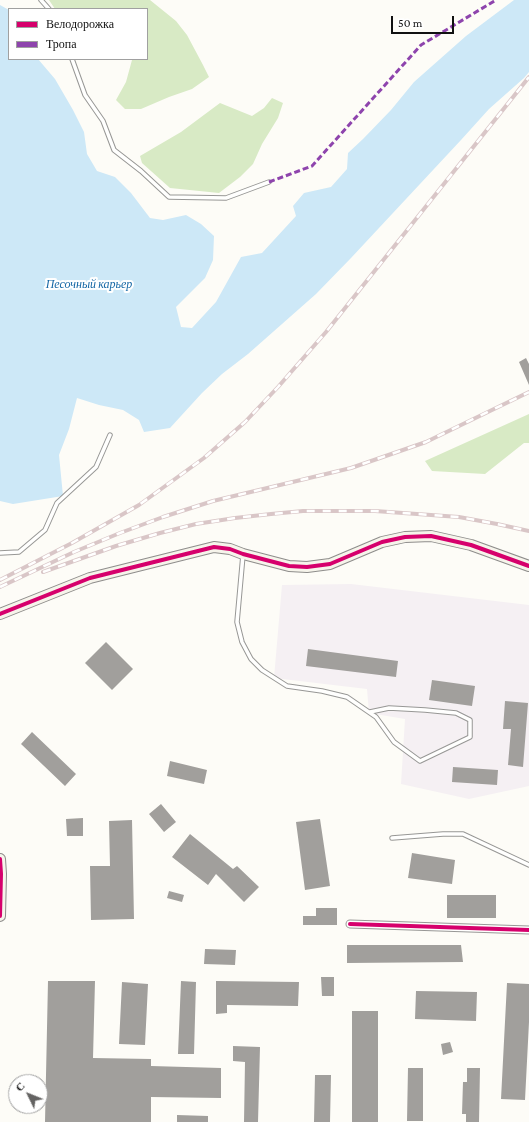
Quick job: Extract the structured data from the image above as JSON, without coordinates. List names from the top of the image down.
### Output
{
  "water": ["Песочный карьер"],
  "legend": ["Велодорожка", "Тропа"],
  "scale_bar": "50 m",
  "north": "top left"
}
